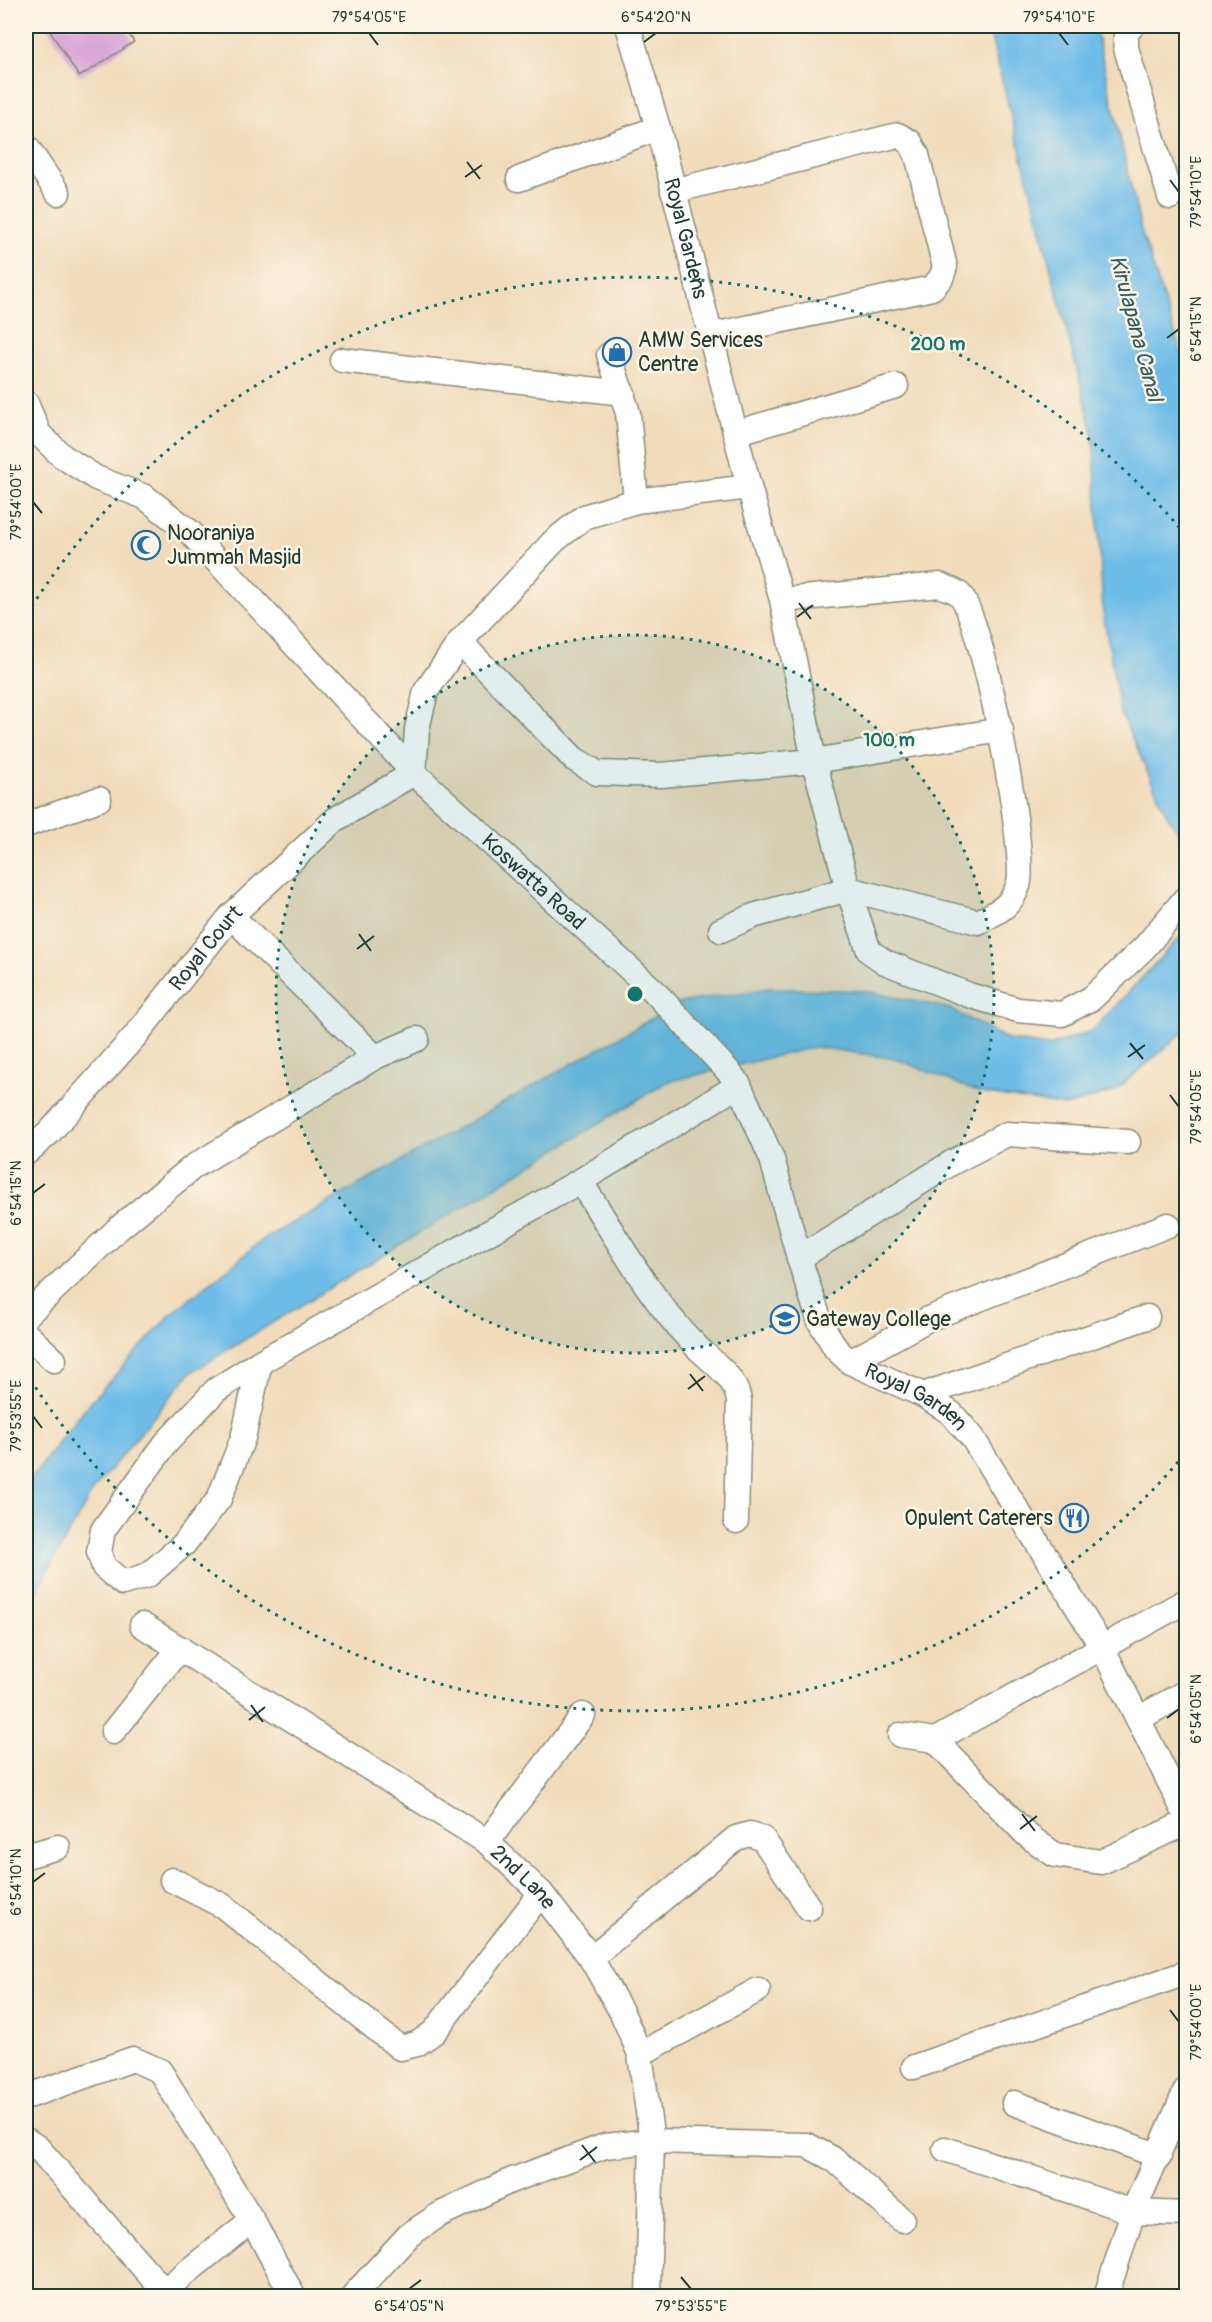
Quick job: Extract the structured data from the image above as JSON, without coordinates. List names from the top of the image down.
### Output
{
  "streets": {
    "street": [
      "Royal Gardens",
      "Koswatta Road",
      "Royal Court",
      "Royal Garden",
      "2nd Lane"
    ]
  },
  "crossings": [
    ["Koswatta Road", "Royal Court"],
    ["Koswatta Road", "Royal Garden"]
  ],
  "water": ["Kirulapana Canal"],
  "places": {
    "shop": ["AMW Services Centre"],
    "mosque": ["Nooraniya Jummah Masjid"],
    "school or university": ["Gateway College"],
    "restaurant": ["Opulent Caterers"]
  },
  "coordinates": [
    "79°54'05\"E",
    "6°54'20\"N",
    "79°54'10\"E",
    "6°54'15\"N",
    "79°54'00\"E",
    "79°53'55\"E",
    "6°54'05\"N",
    "6°54'10\"N"
  ],
  "rings": ["200 m", "100 m"]
}
